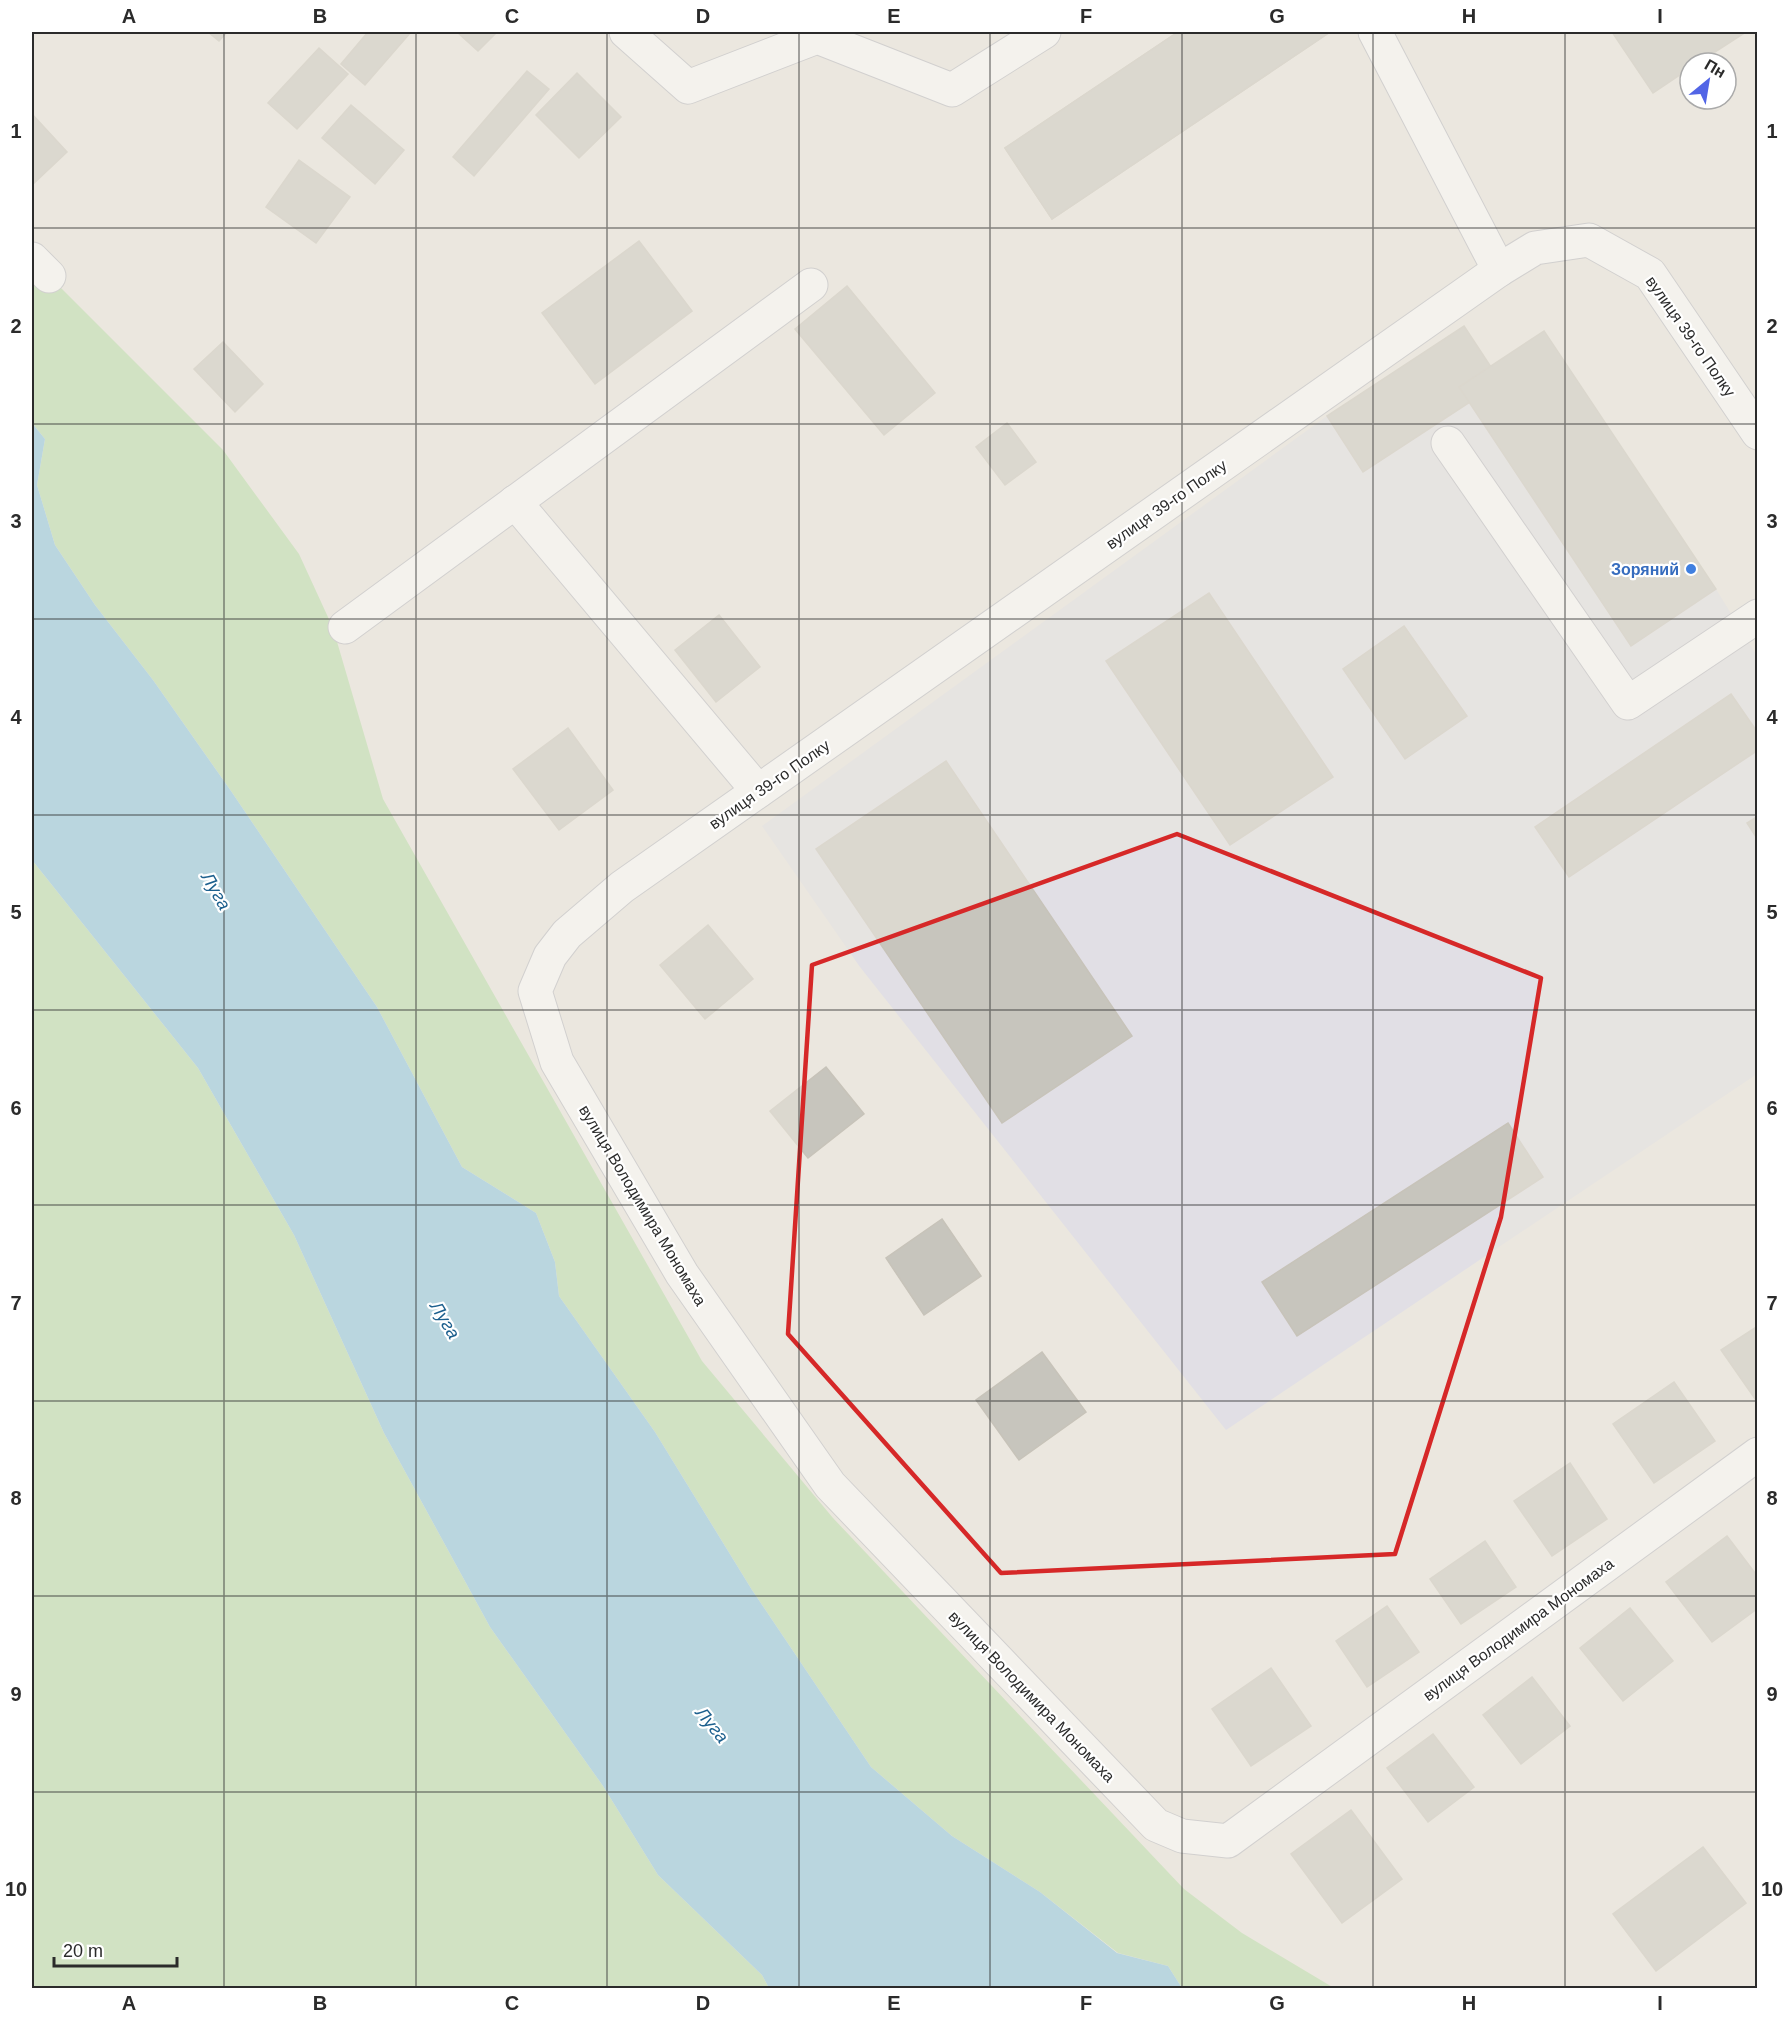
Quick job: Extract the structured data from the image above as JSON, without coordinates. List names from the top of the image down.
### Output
{
  "streets": {
    "street": ["вулиця 39-го Полку", "вулиця Володимира Мономаха"]
  },
  "crossings": [
    ["вулиця 39-го Полку", "вулиця Володимира Мономаха"]
  ],
  "water": ["Луга"],
  "places": ["Зоряний"],
  "scale_bar": "20 m",
  "north": "top right",
  "grid": {
    "columns": [
      "A",
      "B",
      "C",
      "D",
      "E",
      "F",
      "G",
      "H",
      "I"
    ],
    "rows": [
      "1",
      "2",
      "3",
      "4",
      "5",
      "6",
      "7",
      "8",
      "9",
      "10"
    ]
  }
}
